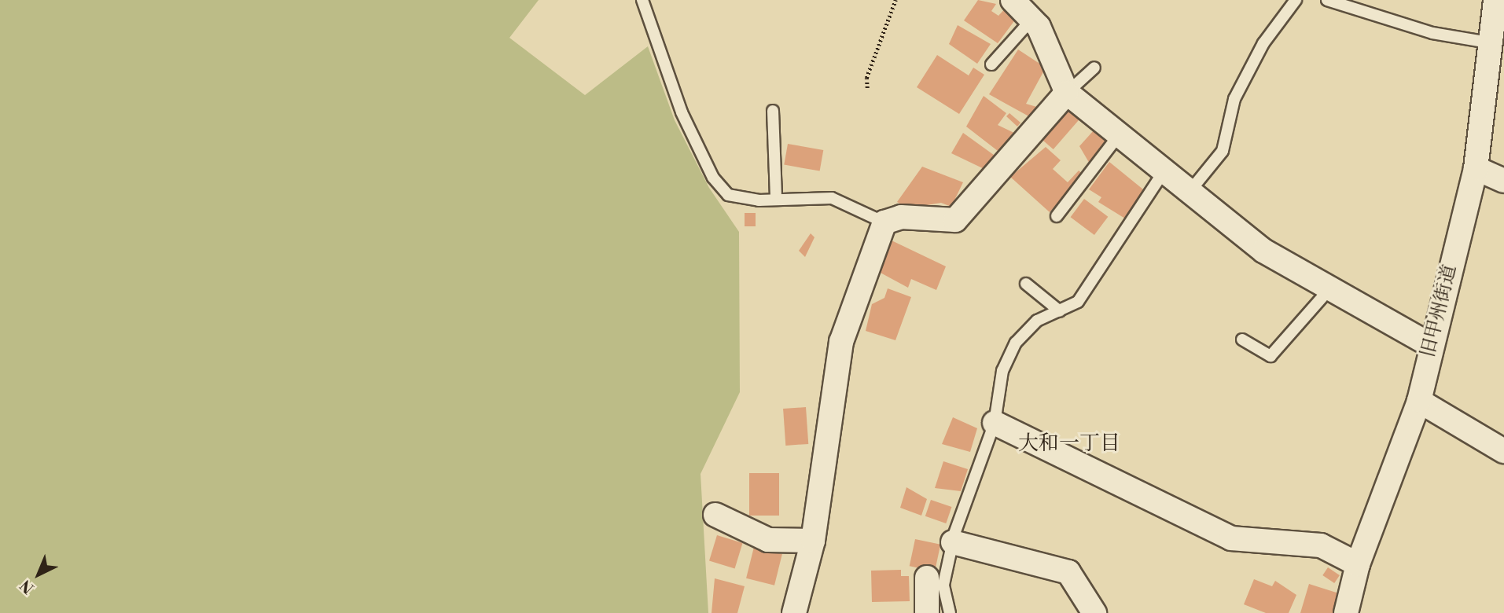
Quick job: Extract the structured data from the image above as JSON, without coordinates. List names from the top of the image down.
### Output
{
  "streets": {
    "street": ["旧甲州街道"]
  },
  "districts": ["大和一丁目"],
  "north": "bottom left"
}
